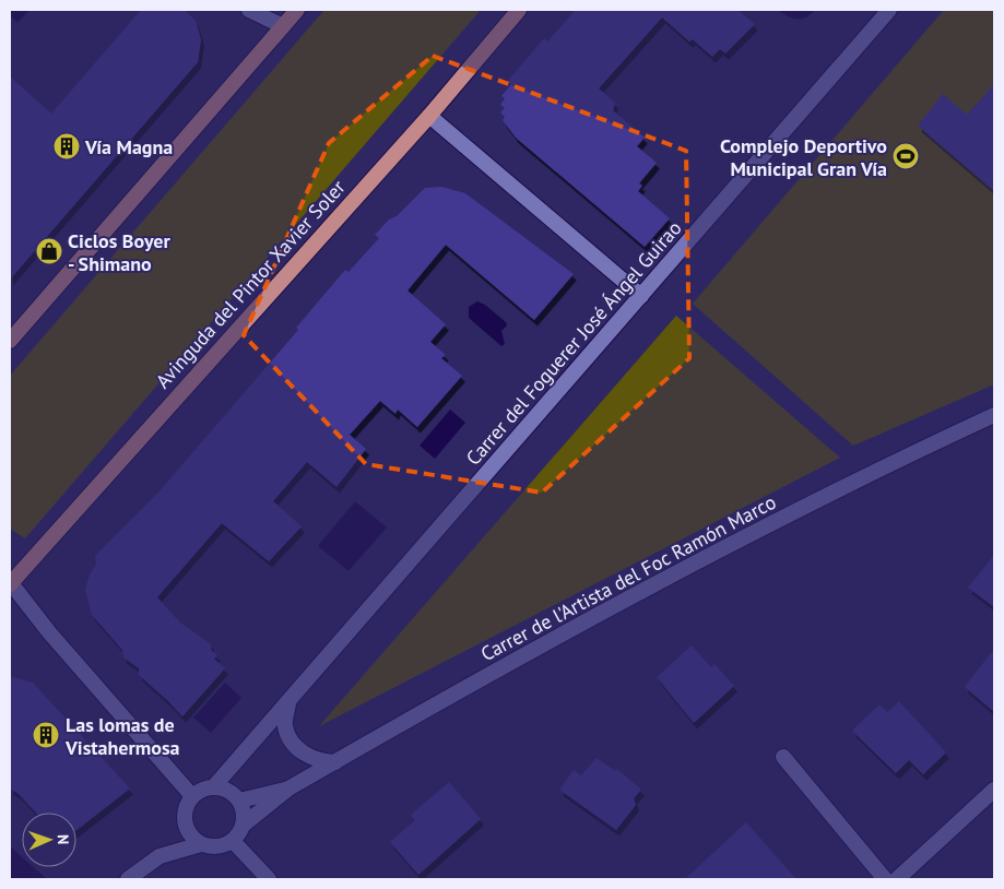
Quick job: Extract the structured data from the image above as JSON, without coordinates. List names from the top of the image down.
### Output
{
  "streets": {
    "main road": ["Avinguda del Pintor Xavier Soler"],
    "street": ["Carrer del Foguerer José Ángel Guirao", "Carrer de l'Artista del Foc Ramón Marco"]
  },
  "crossings": [
    ["Carrer del Foguerer José Ángel Guirao", "Carrer de l'Artista del Foc Ramón Marco"]
  ],
  "places": {
    "building": ["Vía Magna", "Las lomas de Vistahermosa"],
    "sports": ["Complejo Deportivo Municipal Gran Vía"],
    "shop": ["Ciclos Boyer - Shimano"]
  },
  "north": "right"
}
